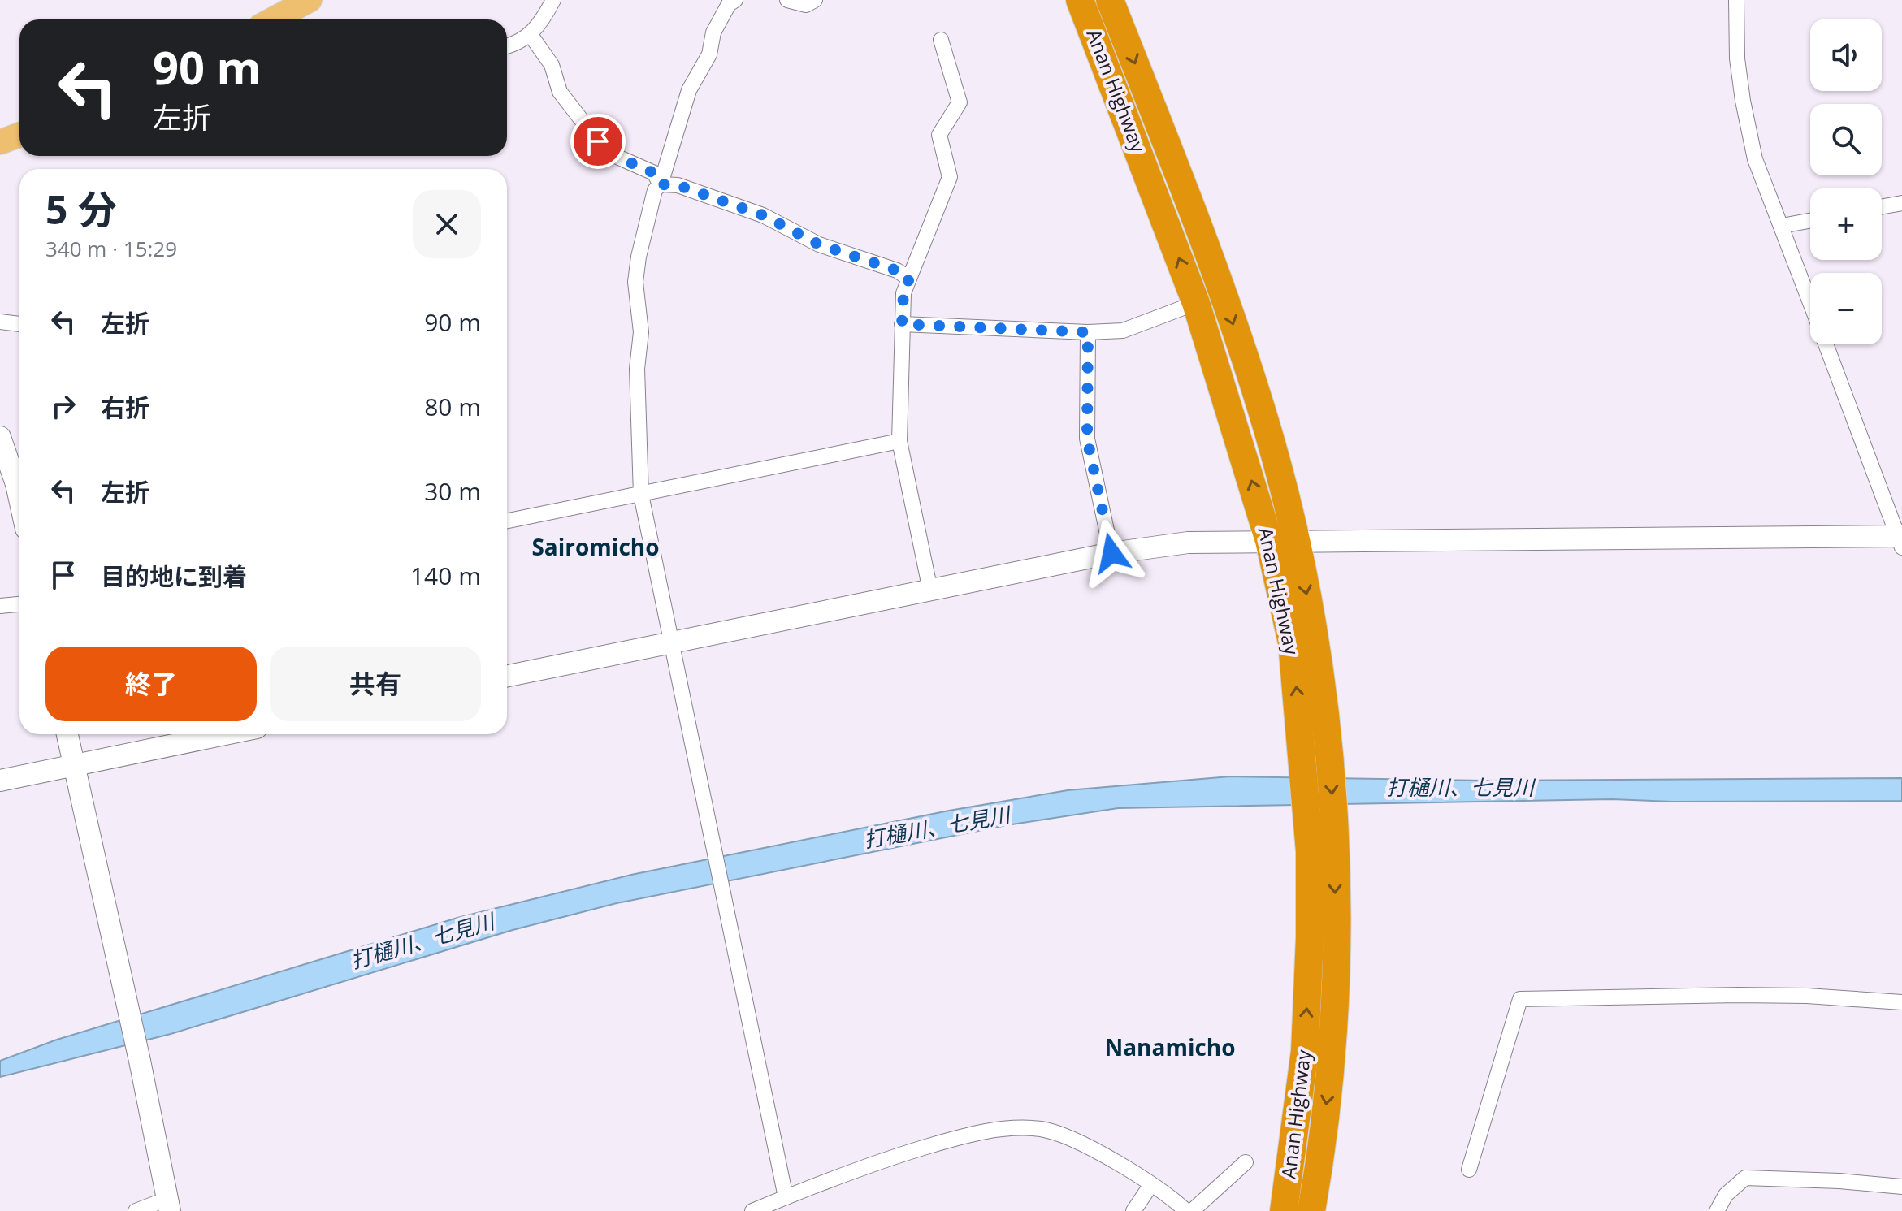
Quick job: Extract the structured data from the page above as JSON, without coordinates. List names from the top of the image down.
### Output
{
  "streets": {
    "highway": ["Anan Highway"]
  },
  "districts": ["Sairomicho", "Nanamicho"],
  "water": ["打樋川、七見川"],
  "page": {
    "map_buttons": ["+", "−"],
    "turn": ["90 m", "左折"],
    "heading": ["5 分", "340 m · 15:29"],
    "list": [
      {
        "name": "左折",
        "value": "90 m"
      },
      {
        "name": "右折",
        "value": "80 m"
      },
      {
        "name": "左折",
        "value": "30 m"
      },
      {
        "name": "目的地に到着",
        "value": "140 m"
      }
    ],
    "buttons": ["終了", "共有"]
  }
}
